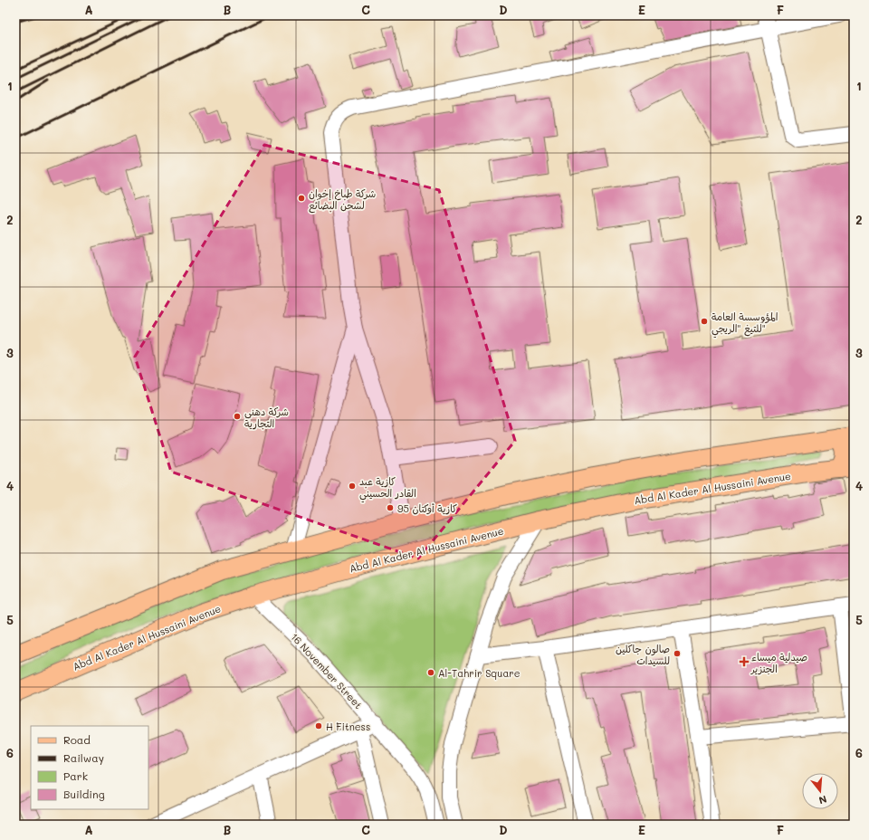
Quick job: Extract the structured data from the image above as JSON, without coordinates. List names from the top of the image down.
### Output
{
  "streets": {
    "main road": ["Abd Al Kader Al Hussaini Avenue"],
    "street": ["16 November Street"]
  },
  "crossings": [
    ["Abd Al Kader Al Hussaini Avenue", "16 November Street"]
  ],
  "places": {
    "other": [
      "شركة طباخ إخوان لشحن البضائع",
      "المؤوسسة العامة للتيغ \"الريجي\"",
      "شركة دهني التجارية",
      "كازية عبد القادر الحسيني",
      "كازية أوكتان 95",
      "صالون جاكلين للسيدات",
      "Al-Tahrir Square",
      "H Fitness"
    ],
    "health": ["صيدلية ميساء الجنزير"]
  },
  "legend": [
    "Road",
    "Railway",
    "Park",
    "Building"
  ],
  "north": "bottom",
  "grid": {
    "columns": [
      "A",
      "B",
      "C",
      "D",
      "E",
      "F"
    ],
    "rows": [
      "1",
      "2",
      "3",
      "4",
      "5",
      "6"
    ]
  }
}
